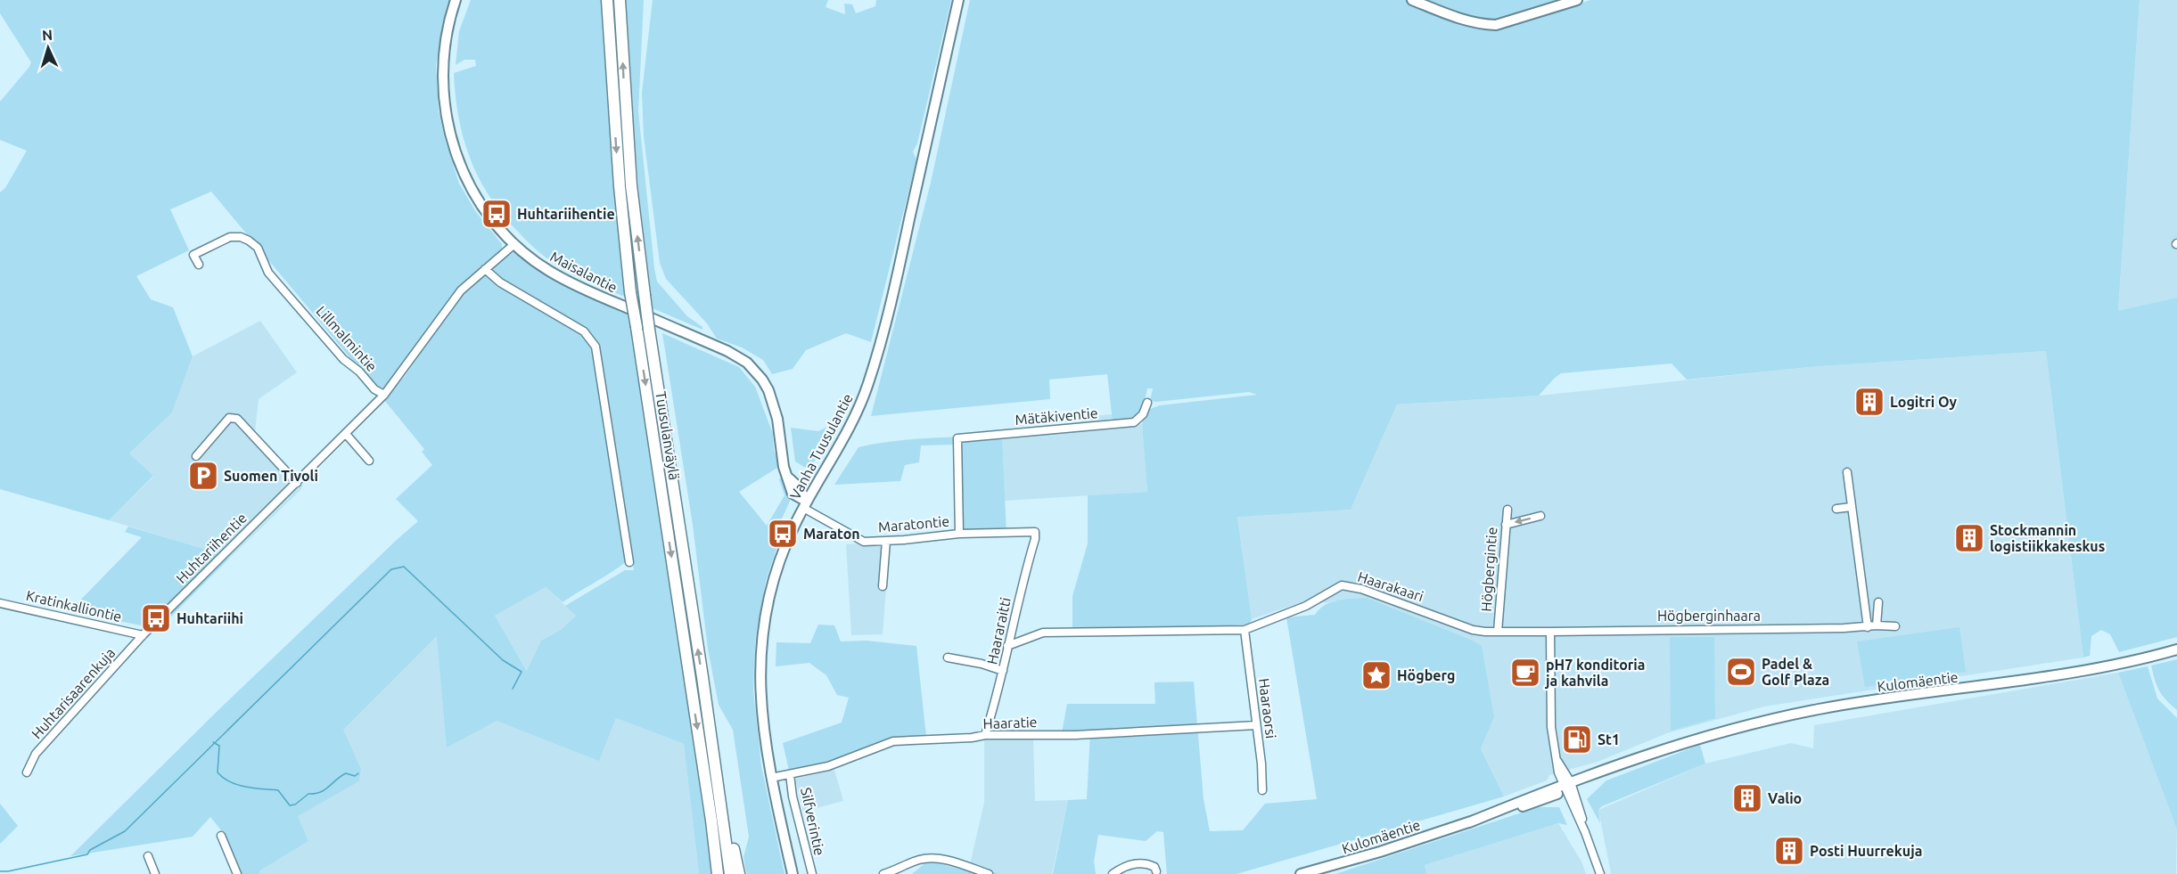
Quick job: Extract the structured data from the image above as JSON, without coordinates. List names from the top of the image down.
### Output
{
  "streets": {
    "highway": ["Tuusulanväylä"],
    "main road": ["Maisalantie", "Vanha Tuusulantie", "Kulomäentie"],
    "street": [
      "Lillmalmintie",
      "Mätäkiventie",
      "Maratontie",
      "Huhtariihentie",
      "Högbergintie",
      "Haarakaari",
      "Kratinkalliontie",
      "Högberginhaara",
      "Haararaitti",
      "Huhtarisaarenkuja",
      "Haaraorsi",
      "Haaratie",
      "Silfverintie"
    ]
  },
  "crossings": [
    ["Maisalantie", "Vanha Tuusulantie"],
    ["Maisalantie", "Maratontie"],
    ["Maisalantie", "Huhtariihentie"],
    ["Lillmalmintie", "Huhtariihentie"],
    ["Mätäkiventie", "Maratontie"],
    ["Vanha Tuusulantie", "Maratontie"],
    ["Vanha Tuusulantie", "Haaratie"],
    ["Maratontie", "Haararaitti"],
    ["Huhtariihentie", "Kratinkalliontie"],
    ["Huhtariihentie", "Huhtarisaarenkuja"],
    ["Högbergintie", "Haarakaari"],
    ["Haarakaari", "Högberginhaara"],
    ["Haarakaari", "Haararaitti"],
    ["Haarakaari", "Haaraorsi"],
    ["Kratinkalliontie", "Huhtarisaarenkuja"],
    ["Haararaitti", "Haaratie"],
    ["Haaraorsi", "Haaratie"],
    ["Haaratie", "Silfverintie"]
  ],
  "places": {
    "bus stop": ["Huhtariihentie", "Maraton", "Huhtariihi"],
    "building": [
      "Logitri Oy",
      "Stockmannin logistiikkakeskus",
      "Valio",
      "Posti Huurrekuja"
    ],
    "parking": ["Suomen Tivoli"],
    "sports": ["Padel & Golf Plaza"],
    "cafe": ["pH7 konditoria ja kahvila"],
    "place": ["Högberg"],
    "fuel station": ["St1"]
  },
  "north": "top"
}
